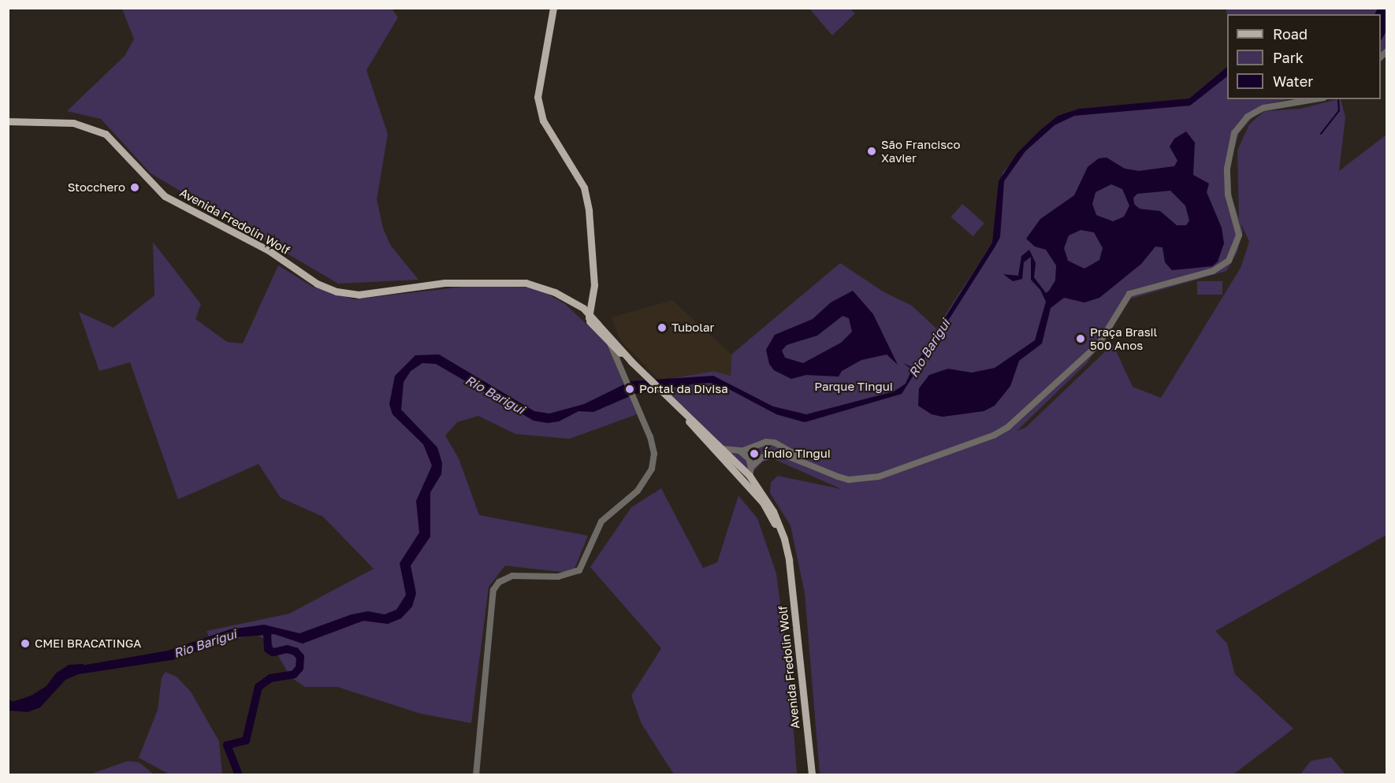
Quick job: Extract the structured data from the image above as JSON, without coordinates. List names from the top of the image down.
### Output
{
  "streets": {
    "main road": ["Avenida Fredolin Wolf"]
  },
  "water": ["Rio Barigui"],
  "parks": ["Parque Tingui"],
  "places": [
    "São Francisco Xavier",
    "Stocchero",
    "Tubolar",
    "Praça Brasil 500 Anos",
    "Portal da Divisa",
    "Índio Tingui",
    "CMEI BRACATINGA"
  ],
  "legend": ["Road", "Park", "Water"]
}
